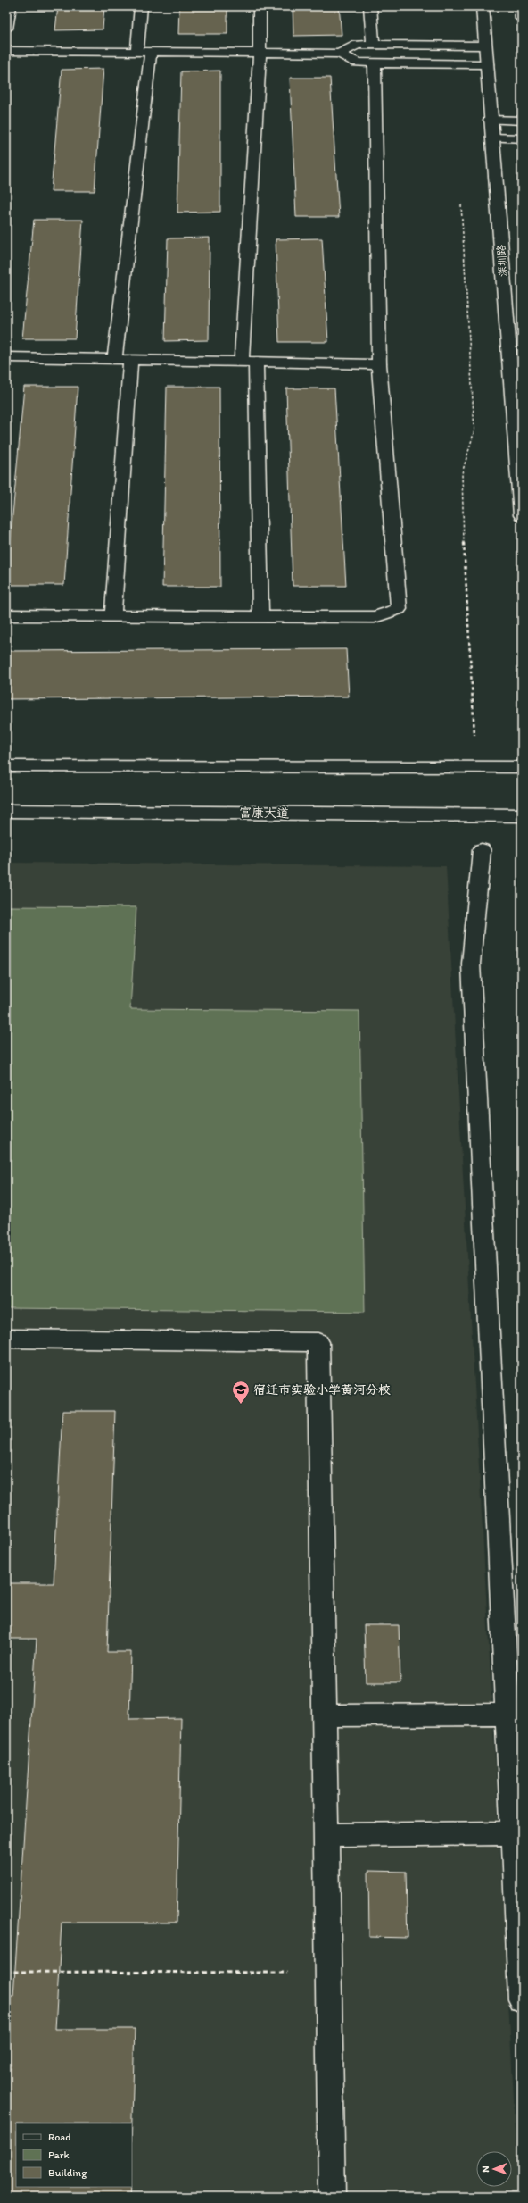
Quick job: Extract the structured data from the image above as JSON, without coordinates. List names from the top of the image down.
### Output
{
  "streets": {
    "street": ["深圳路", "富康大道"]
  },
  "places": {
    "school or university": ["宿迁市实验小学黄河分校"]
  },
  "legend": ["Road", "Park", "Building"],
  "north": "left"
}
